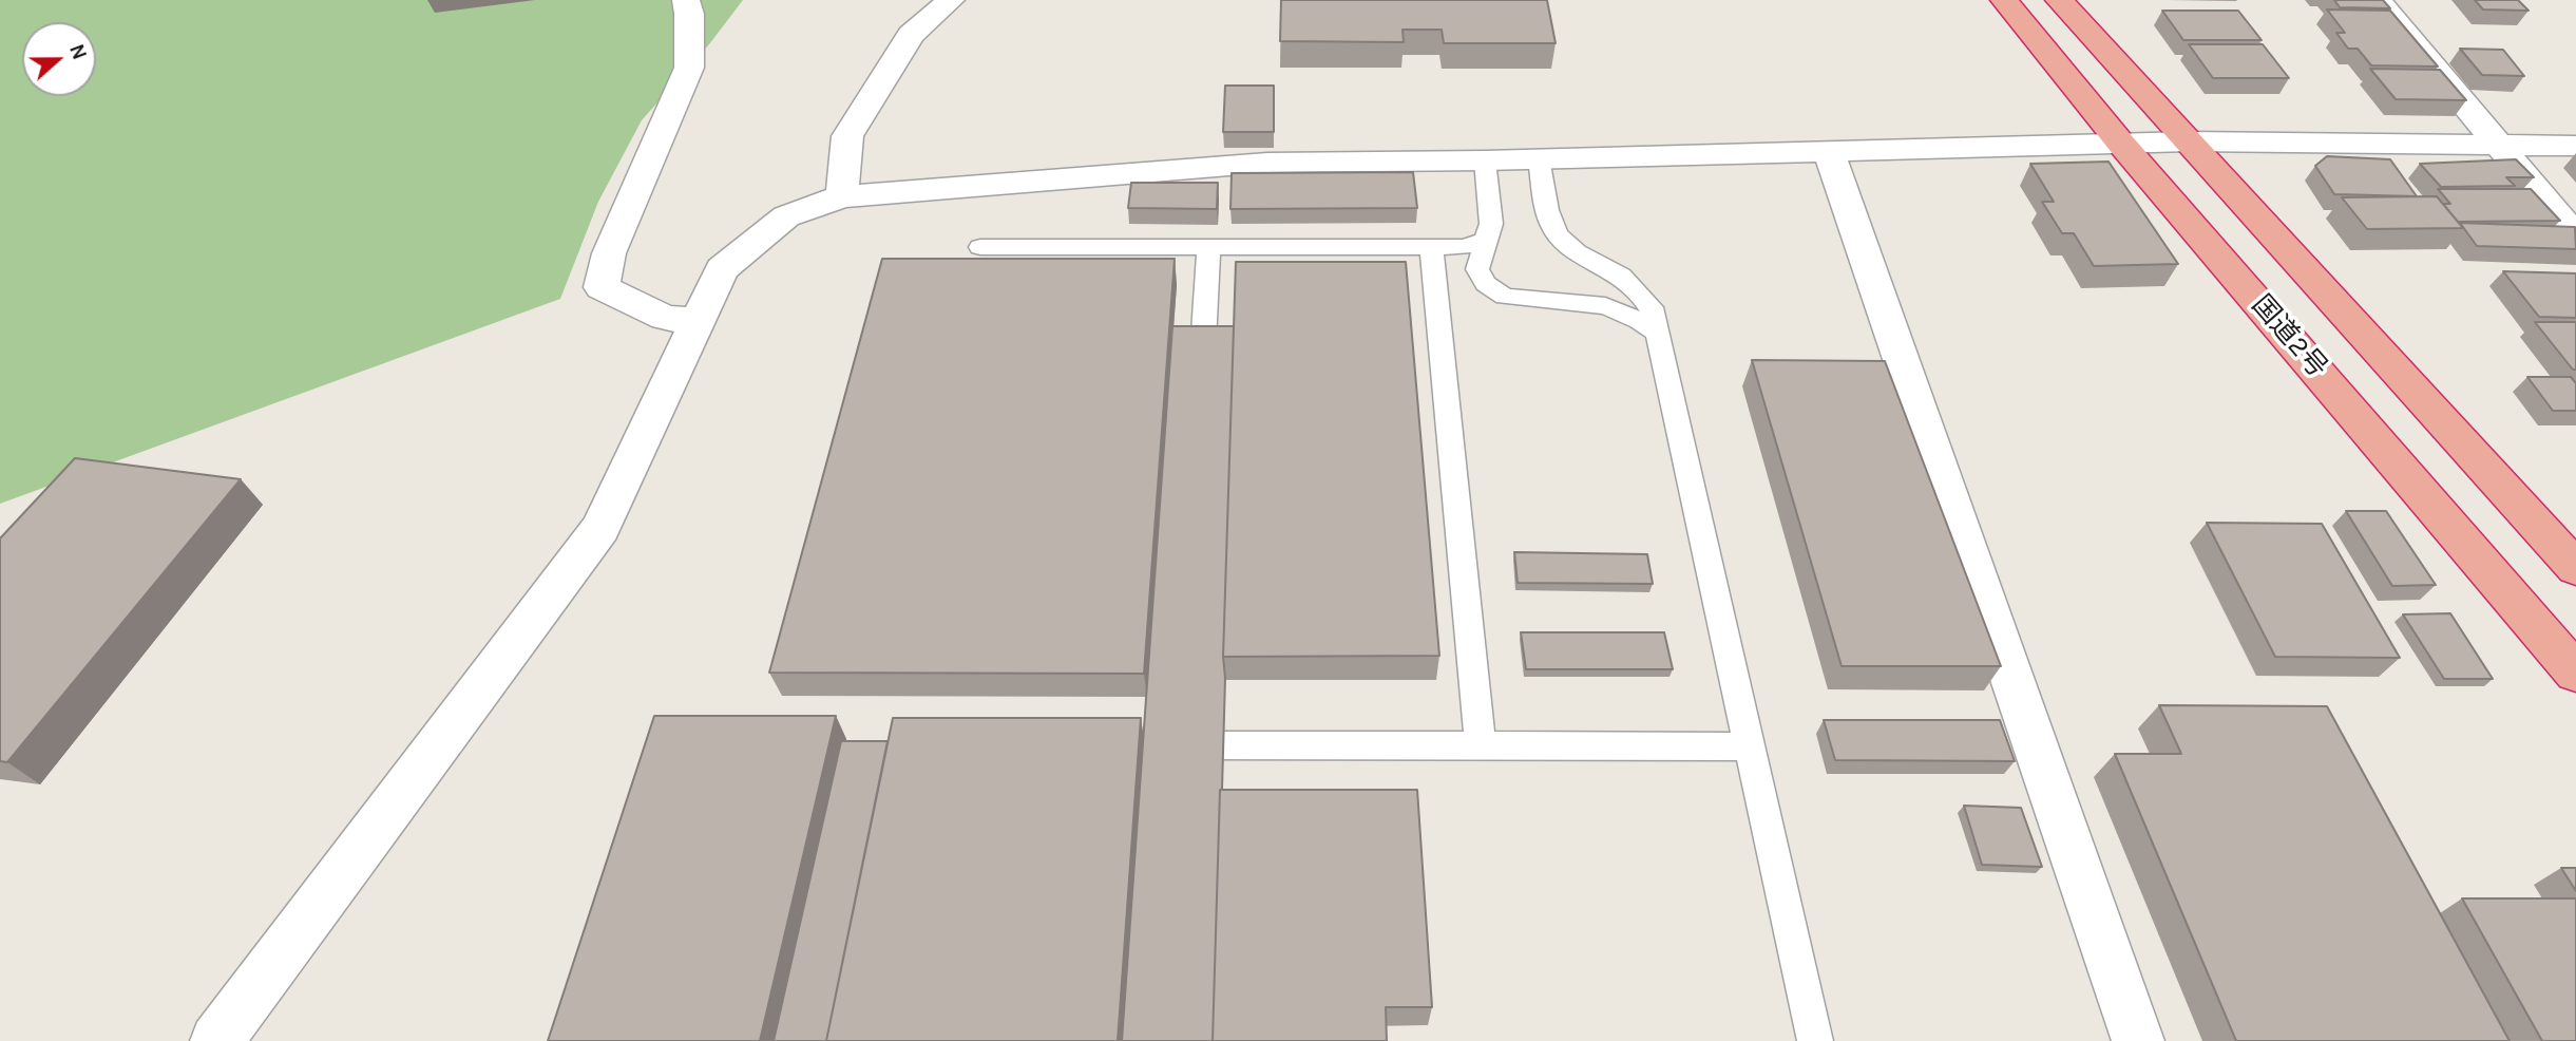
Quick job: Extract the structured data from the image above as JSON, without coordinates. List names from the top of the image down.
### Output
{
  "streets": {
    "highway": ["国道2号"]
  },
  "north": "right"
}
